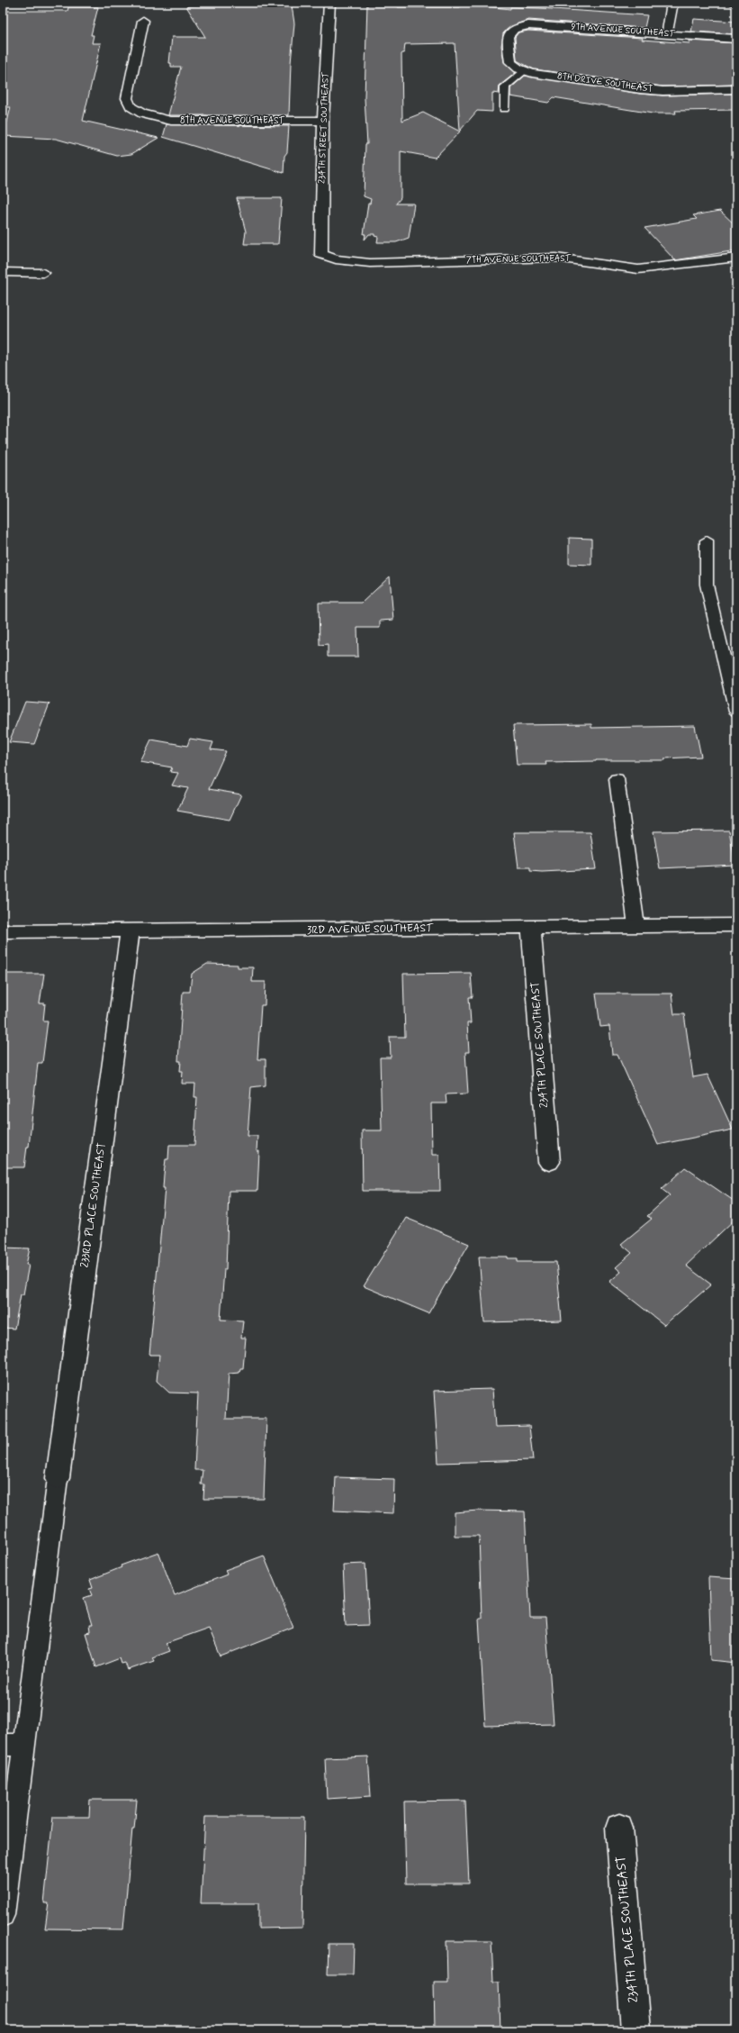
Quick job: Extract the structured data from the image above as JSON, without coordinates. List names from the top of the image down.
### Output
{
  "streets": {
    "street": [
      "9TH AVENUE SOUTHEAST",
      "8TH DRIVE SOUTHEAST",
      "8TH AVENUE SOUTHEAST",
      "234TH STREET SOUTHEAST",
      "7TH AVENUE SOUTHEAST",
      "3RD AVENUE SOUTHEAST",
      "234TH PLACE SOUTHEAST",
      "233RD PLACE SOUTHEAST"
    ]
  },
  "crossings": [
    ["9TH AVENUE SOUTHEAST", "8TH DRIVE SOUTHEAST"],
    ["8TH AVENUE SOUTHEAST", "234TH STREET SOUTHEAST"],
    ["234TH STREET SOUTHEAST", "7TH AVENUE SOUTHEAST"],
    ["3RD AVENUE SOUTHEAST", "234TH PLACE SOUTHEAST"],
    ["3RD AVENUE SOUTHEAST", "233RD PLACE SOUTHEAST"]
  ]
}
